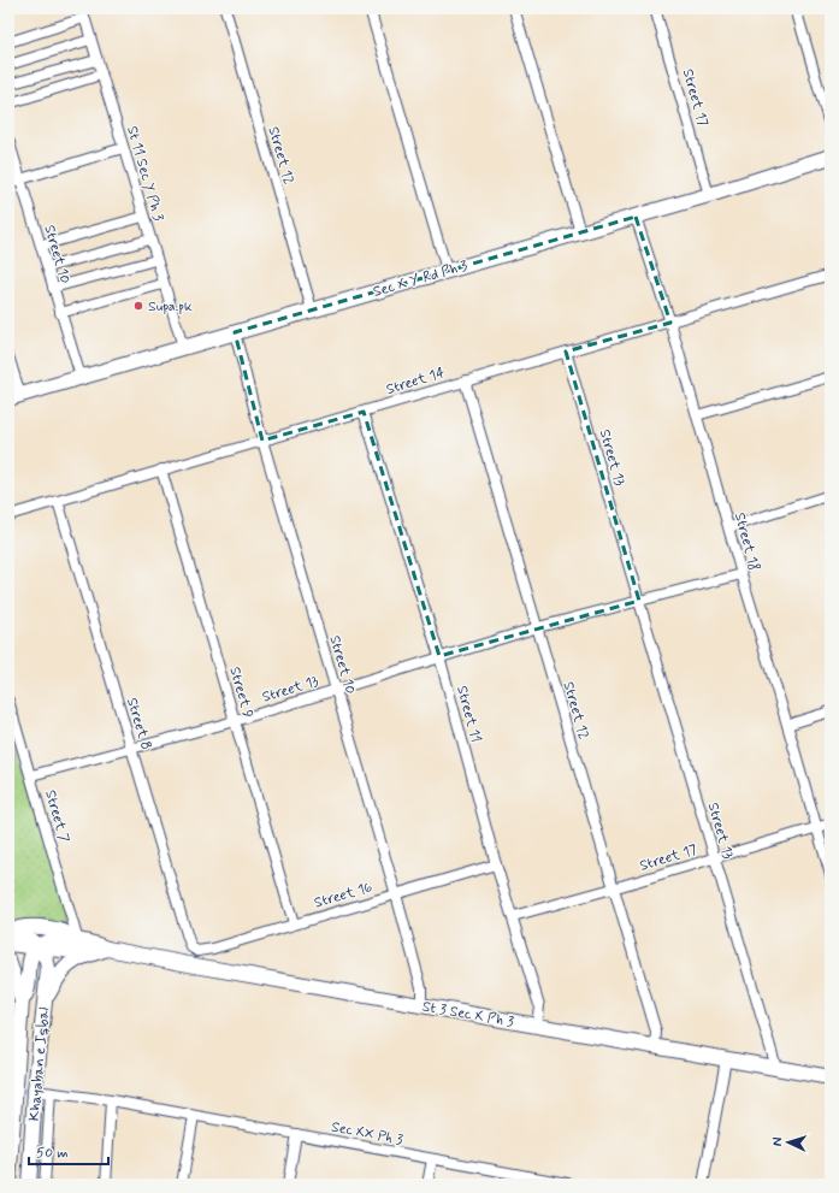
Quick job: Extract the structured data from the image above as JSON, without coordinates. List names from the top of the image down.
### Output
{
  "streets": {
    "main road": ["Sec X Y Rd Ph 3", "St 3 Sec X Ph 3", "Khayaban e Iqbal"],
    "street": [
      "Street 17",
      "Street 12",
      "St 11 Sec Y Ph 3",
      "Street 10",
      "Street 14",
      "Street 13",
      "Street 18",
      "Street 9",
      "Street 11",
      "Street 8",
      "Street 7",
      "Street 16",
      "Sec XX Ph 3"
    ]
  },
  "crossings": [
    ["Street 17", "Street 12"],
    ["Street 17", "Sec X Y Rd Ph 3"],
    ["Street 17", "Street 13"],
    ["Street 17", "Street 18"],
    ["Street 17", "Street 11"],
    ["Street 12", "Sec X Y Rd Ph 3"],
    ["Street 12", "Street 14"],
    ["Street 12", "Street 13"],
    ["Street 12", "St 3 Sec X Ph 3"],
    ["St 11 Sec Y Ph 3", "Sec X Y Rd Ph 3"],
    ["Street 10", "Sec X Y Rd Ph 3"],
    ["Street 10", "Street 14"],
    ["Street 10", "Street 13"],
    ["Street 10", "Street 16"],
    ["Street 10", "St 3 Sec X Ph 3"],
    ["Sec X Y Rd Ph 3", "Street 18"],
    ["Street 14", "Street 13"],
    ["Street 14", "Street 18"],
    ["Street 14", "Street 9"],
    ["Street 14", "Street 11"],
    ["Street 14", "Street 8"],
    ["Street 13", "Street 18"],
    ["Street 13", "Street 9"],
    ["Street 13", "Street 11"],
    ["Street 13", "Street 8"],
    ["Street 13", "Street 7"],
    ["Street 13", "St 3 Sec X Ph 3"],
    ["Street 9", "Street 16"],
    ["Street 11", "Street 16"],
    ["Street 11", "St 3 Sec X Ph 3"],
    ["Street 8", "Street 16"],
    ["Street 8", "St 3 Sec X Ph 3"],
    ["Street 7", "St 3 Sec X Ph 3"],
    ["Street 16", "St 3 Sec X Ph 3"],
    ["St 3 Sec X Ph 3", "Khayaban e Iqbal"],
    ["Khayaban e Iqbal", "Sec XX Ph 3"]
  ],
  "places": ["Supa.pk"],
  "scale_bar": "50 m",
  "north": "left"
}
